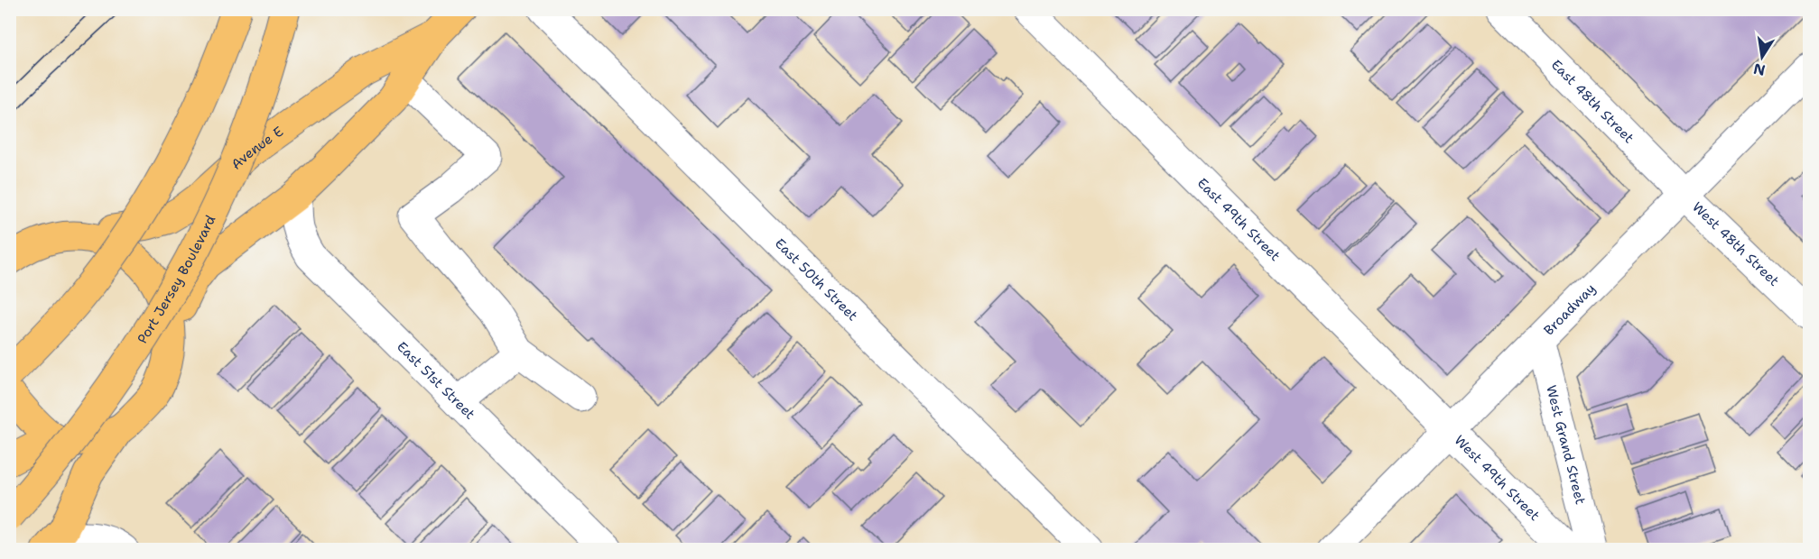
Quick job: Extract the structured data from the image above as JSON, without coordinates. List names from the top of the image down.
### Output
{
  "streets": {
    "main road": ["Avenue E", "Port Jersey Boulevard"],
    "street": [
      "East 48th Street",
      "East 49th Street",
      "West 48th Street",
      "East 50th Street",
      "Broadway",
      "East 51st Street",
      "West Grand Street",
      "West 49th Street"
    ]
  },
  "crossings": [
    ["East 48th Street", "West 48th Street"],
    ["East 48th Street", "Broadway"],
    ["Avenue E", "East 51st Street"],
    ["East 49th Street", "Broadway"],
    ["East 49th Street", "West 49th Street"],
    ["West 48th Street", "Broadway"],
    ["Broadway", "West Grand Street"],
    ["Broadway", "West 49th Street"]
  ],
  "north": "bottom"
}
